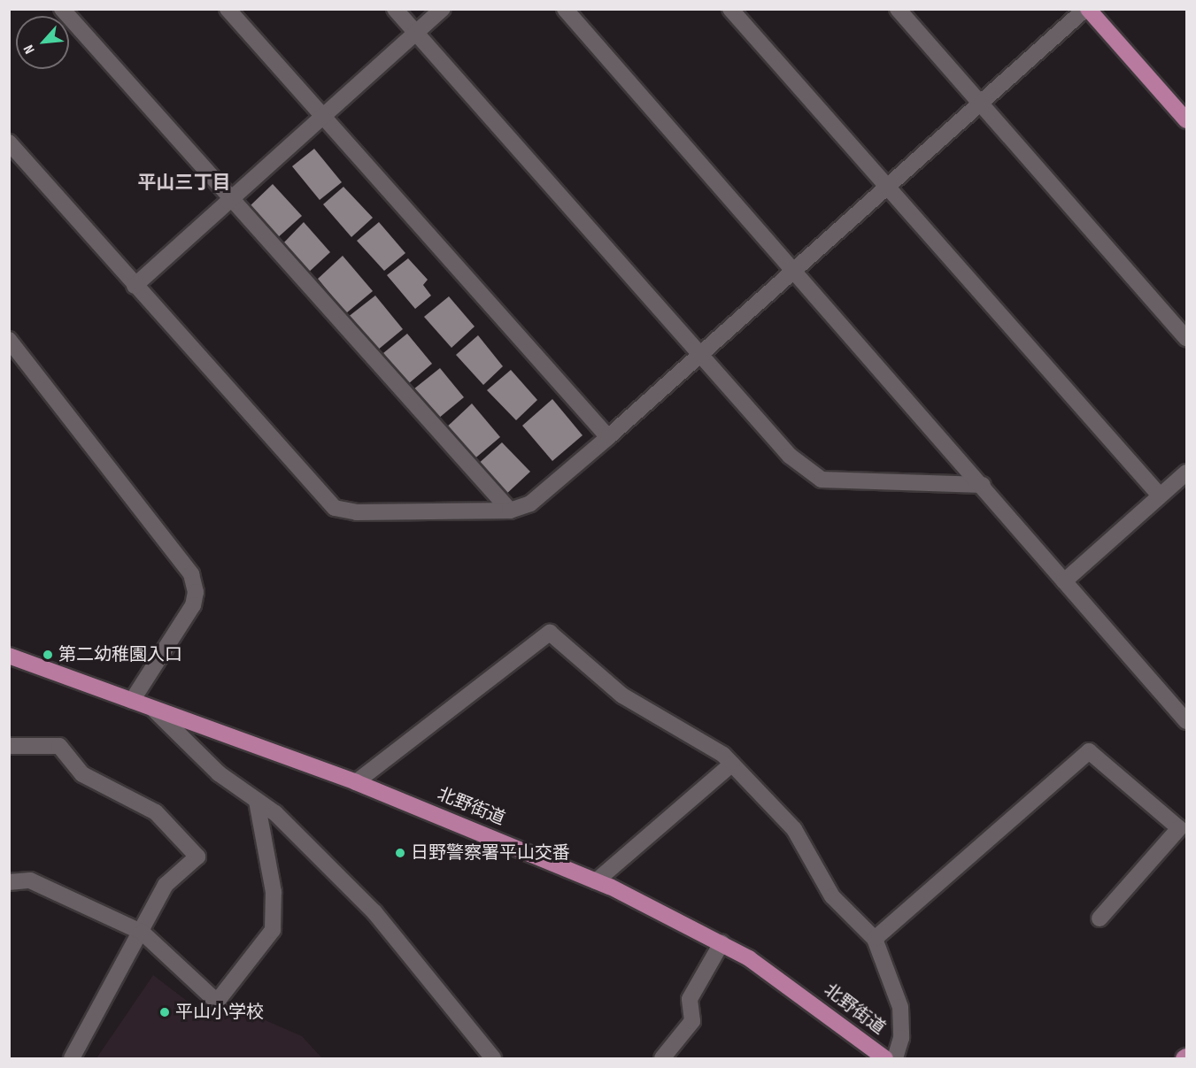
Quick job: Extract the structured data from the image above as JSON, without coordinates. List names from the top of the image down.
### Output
{
  "streets": {
    "main road": ["北野街道"]
  },
  "districts": ["平山三丁目"],
  "places": ["第二幼稚園入口", "日野警察署平山交番", "平山小学校"],
  "north": "bottom left"
}
